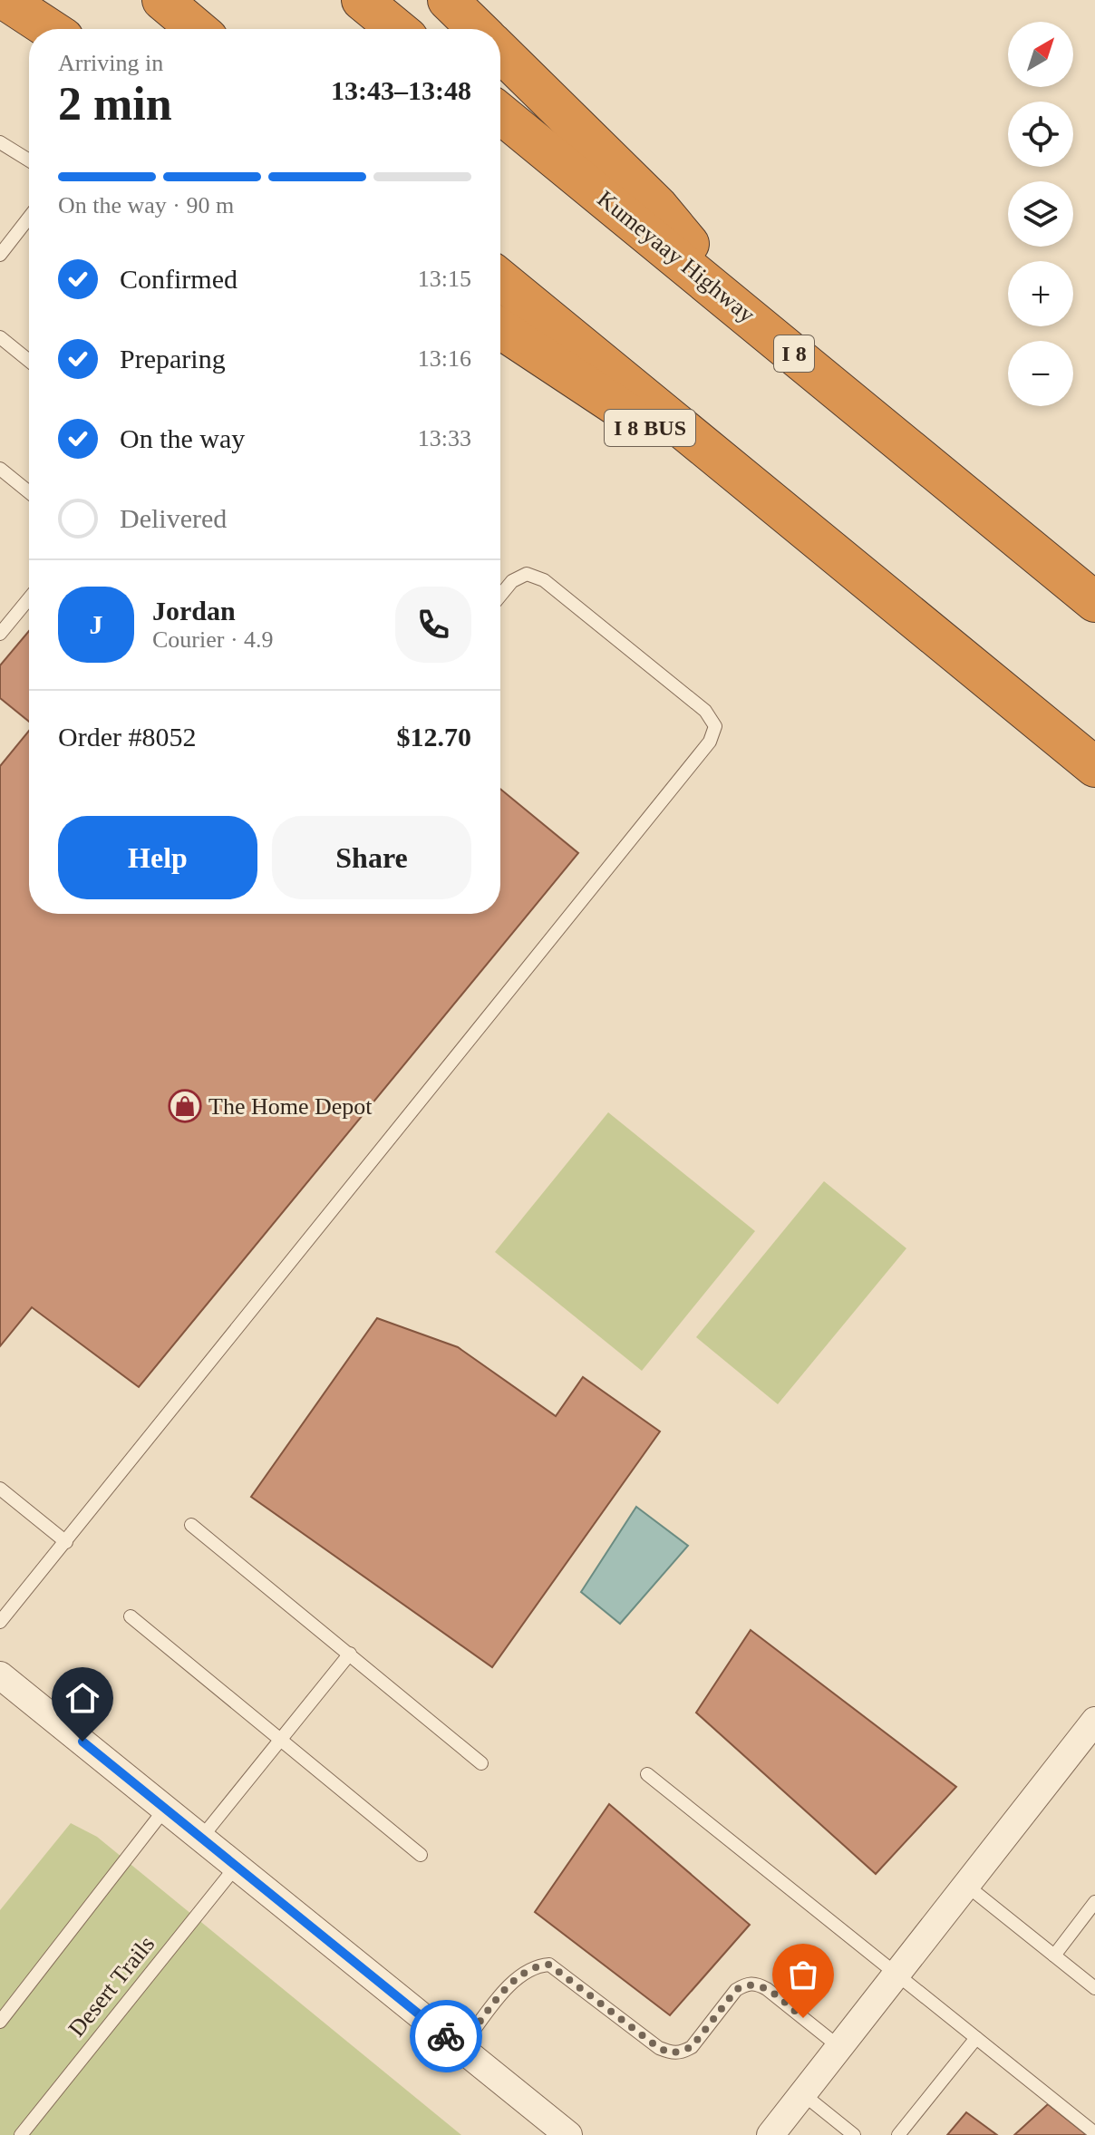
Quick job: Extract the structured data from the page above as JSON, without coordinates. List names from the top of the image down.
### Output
{
  "streets": {
    "highway": ["Kumeyaay Highway", "I 8", "I 8 BUS"],
    "lane": ["Desert Trails"]
  },
  "places": {
    "shop": ["The Home Depot"]
  },
  "north": "top right",
  "page": {
    "map_buttons": ["+", "−"],
    "heading": ["2 min", "Arriving in", "13:43–13:48"],
    "panel": [
      "Jordan",
      "Courier · 4.9",
      "Order #8052",
      "$12.70"
    ],
    "bar": "On the way · 90 m",
    "list": [
      ["Confirmed", "13:15"],
      ["Preparing", "13:16"],
      ["On the way", "13:33"],
      "Delivered"
    ],
    "round": "J",
    "buttons": ["Help", "Share"]
  }
}
